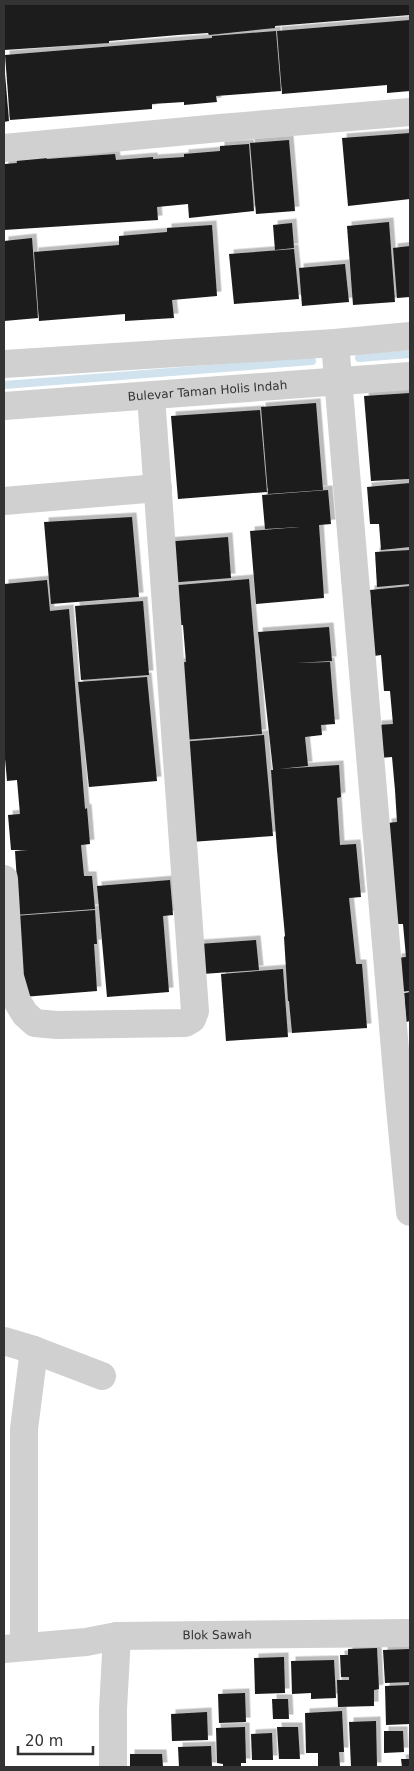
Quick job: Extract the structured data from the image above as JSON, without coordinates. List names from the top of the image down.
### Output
{
  "streets": {
    "street": ["Bulevar Taman Holis Indah", "Blok Sawah"]
  },
  "scale_bar": "20 m"
}
